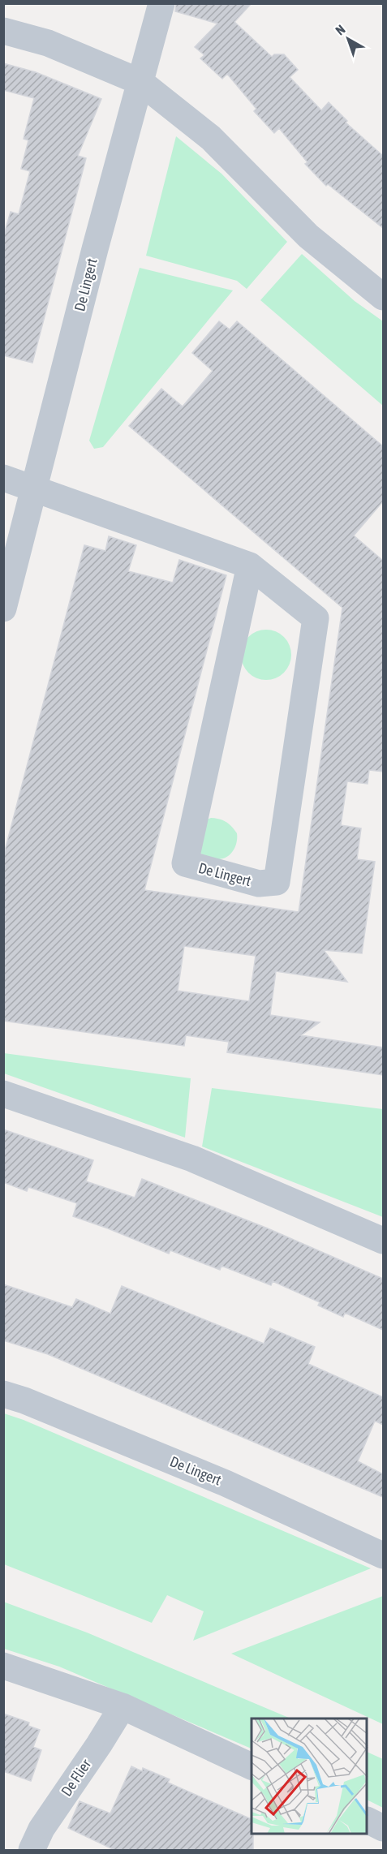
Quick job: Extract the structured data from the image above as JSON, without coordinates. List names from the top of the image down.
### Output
{
  "streets": {
    "street": ["De Lingert", "De Flier"]
  },
  "north": "top left"
}
